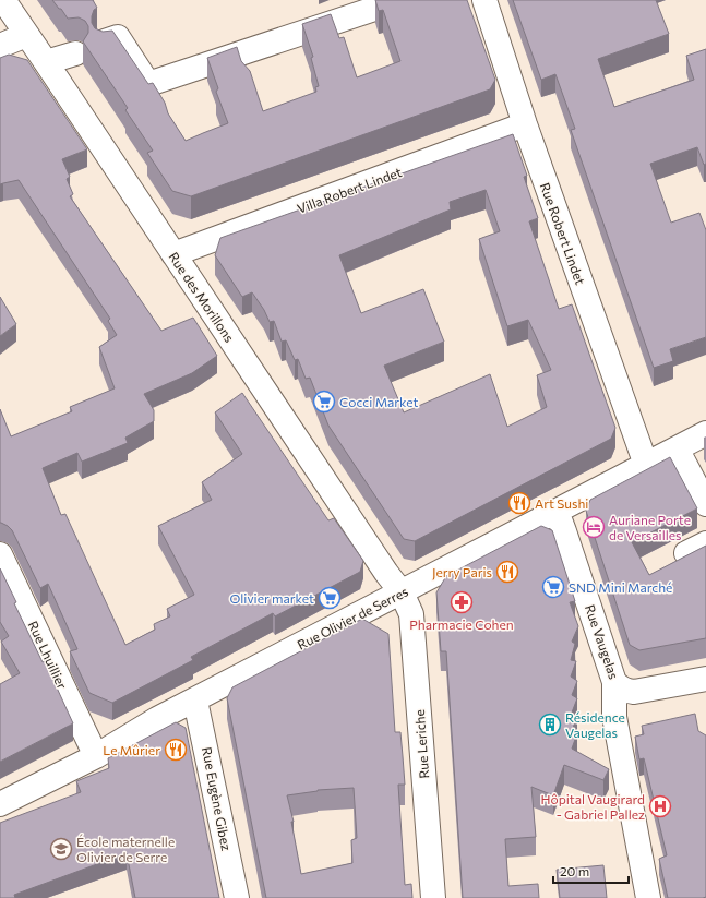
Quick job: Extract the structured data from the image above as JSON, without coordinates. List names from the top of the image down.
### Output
{
  "streets": {
    "street": [
      "Villa Robert Lindet",
      "Rue Robert Lindet",
      "Rue des Morillons",
      "Rue Olivier de Serres",
      "Rue Vaugelas",
      "Rue Lhuillier",
      "Rue Leriche",
      "Rue Eugène Gibez"
    ]
  },
  "crossings": [
    ["Villa Robert Lindet", "Rue Robert Lindet"],
    ["Villa Robert Lindet", "Rue des Morillons"],
    ["Rue Robert Lindet", "Rue Olivier de Serres"],
    ["Rue des Morillons", "Rue Olivier de Serres"],
    ["Rue des Morillons", "Rue Leriche"],
    ["Rue Olivier de Serres", "Rue Vaugelas"],
    ["Rue Olivier de Serres", "Rue Lhuillier"],
    ["Rue Olivier de Serres", "Rue Leriche"],
    ["Rue Olivier de Serres", "Rue Eugène Gibez"]
  ],
  "places": {
    "supermarket": ["Cocci Market", "SND Mini Marché", "Olivier market"],
    "restaurant": ["Art Sushi", "Jerry Paris", "Le Mûrier"],
    "hotel": ["Auriane Porte de Versailles"],
    "pharmacy": ["Pharmacie Cohen"],
    "building": ["Résidence Vaugelas"],
    "hospital": ["Hôpital Vaugirard - Gabriel Pallez"],
    "school or university": ["École maternelle Olivier de Serre"]
  },
  "scale_bar": "20 m"
}
